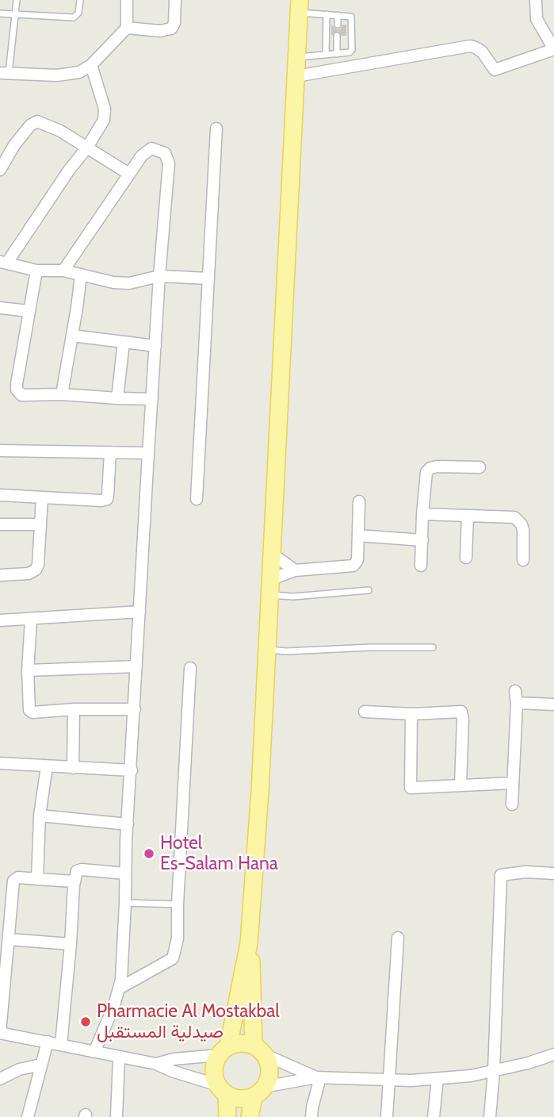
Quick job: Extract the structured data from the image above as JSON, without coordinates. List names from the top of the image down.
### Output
{
  "places": ["Hotel Es-Salam Hana", "Pharmacie Al Mostakbal صيدلية المستقبل"]
}
